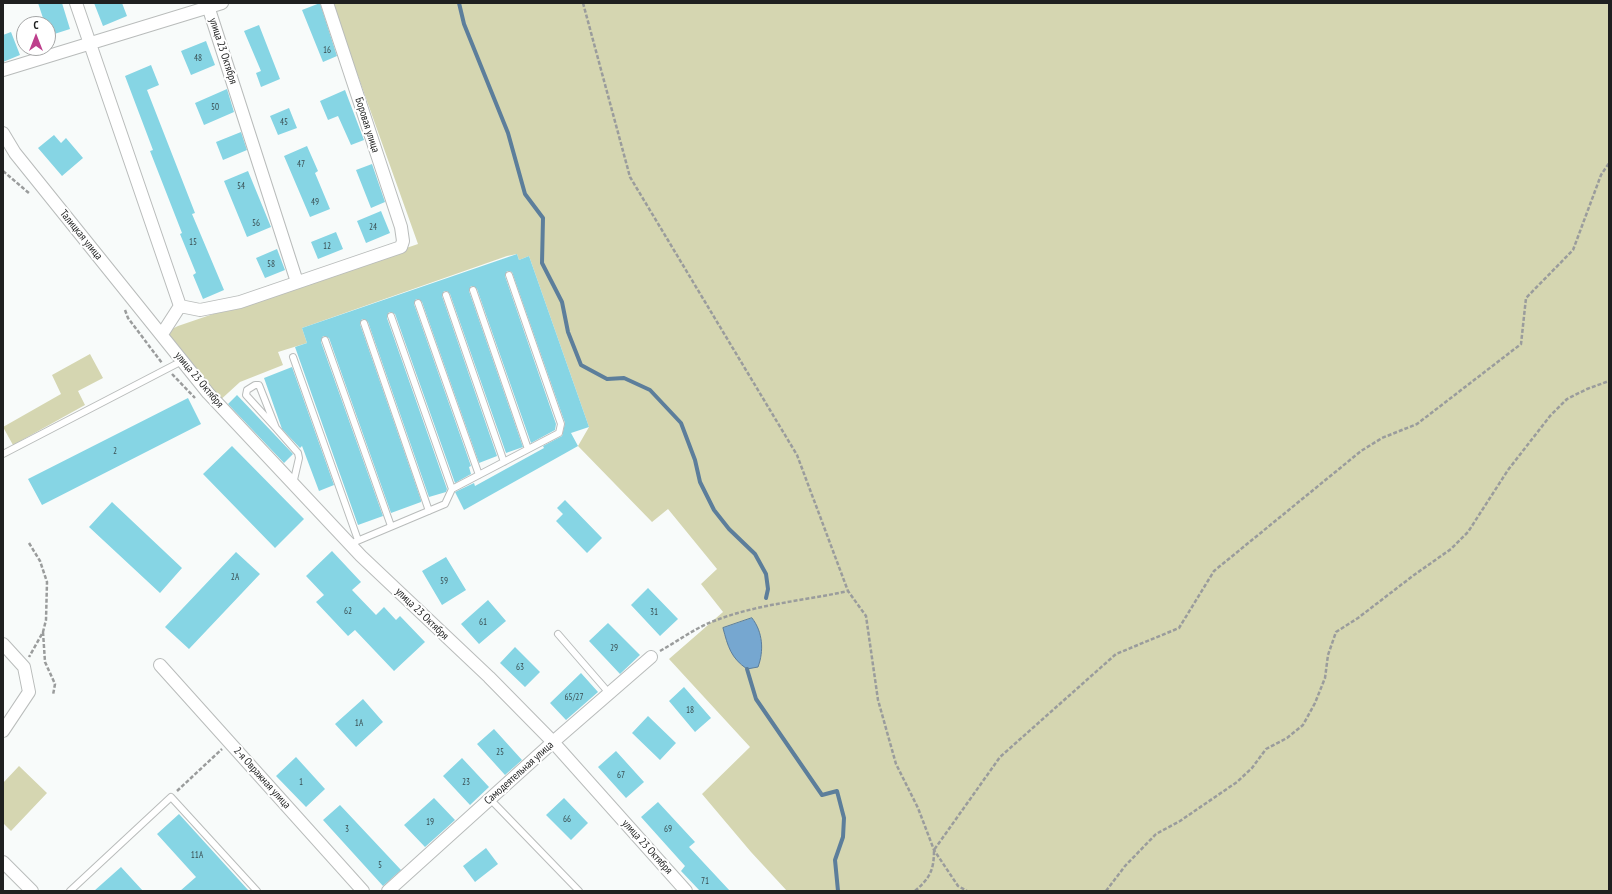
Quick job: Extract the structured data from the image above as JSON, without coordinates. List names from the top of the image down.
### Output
{
  "streets": {
    "street": [
      "улица 23 Октября",
      "Боровая улица",
      "Талицкая улица",
      "Самодеятельная улица",
      "2-я Овражная улица"
    ]
  },
  "crossings": [
    ["улица 23 Октября", "Боровая улица"],
    ["улица 23 Октября", "Талицкая улица"],
    ["улица 23 Октября", "Самодеятельная улица"]
  ],
  "house_numbers": [
    "16",
    "48",
    "50",
    "45",
    "47",
    "54",
    "49",
    "56",
    "24",
    "15",
    "12",
    "58",
    "2",
    "2А",
    "59",
    "62",
    "31",
    "61",
    "29",
    "63",
    "65/27",
    "18",
    "1А",
    "25",
    "67",
    "1",
    "23",
    "66",
    "19",
    "3",
    "69",
    "11А",
    "5",
    "71"
  ],
  "north": "top"
}
